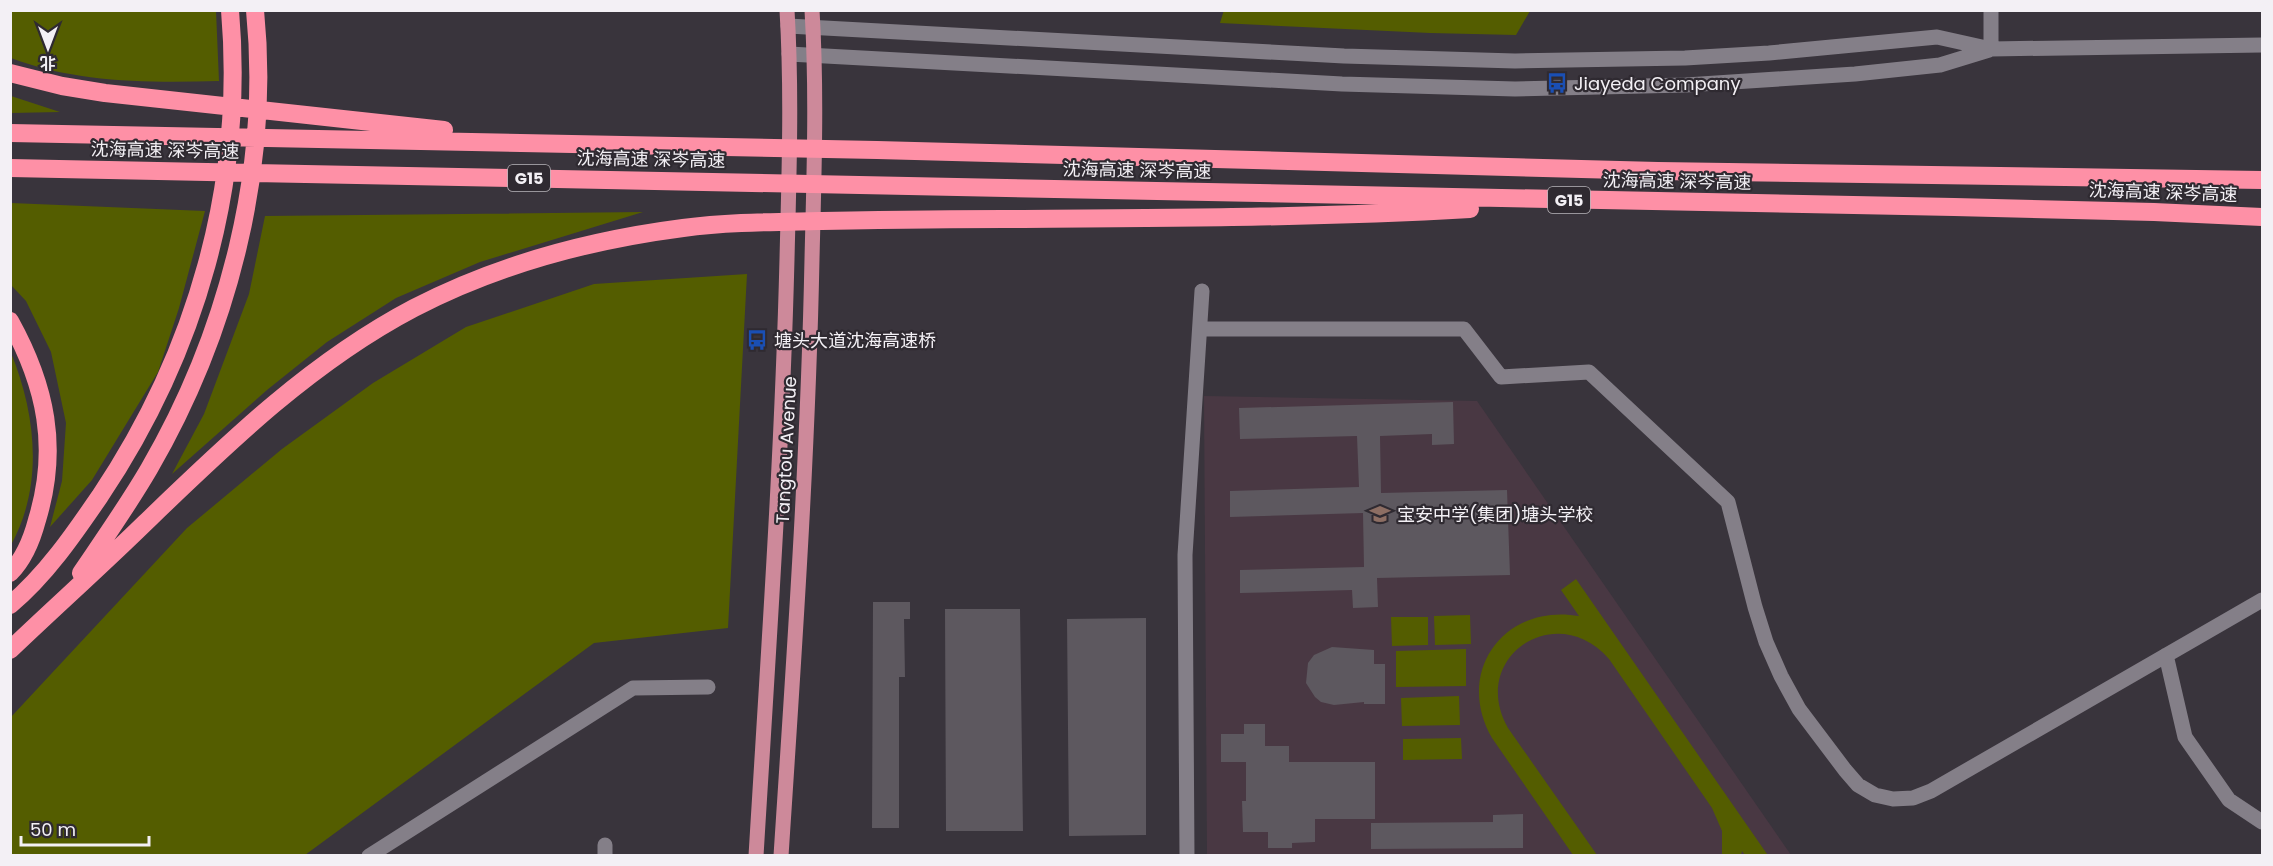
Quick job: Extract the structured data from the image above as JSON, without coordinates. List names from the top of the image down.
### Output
{
  "streets": {
    "highway": ["沈海高速 深岑高速", "G15"],
    "main road": ["Tangtou Avenue"]
  },
  "places": {
    "bus stop": ["Jiayeda Company", "塘头大道沈海高速桥"],
    "school or university": ["宝安中学(集团)塘头学校"]
  },
  "scale_bar": "50 m",
  "north": "bottom"
}
